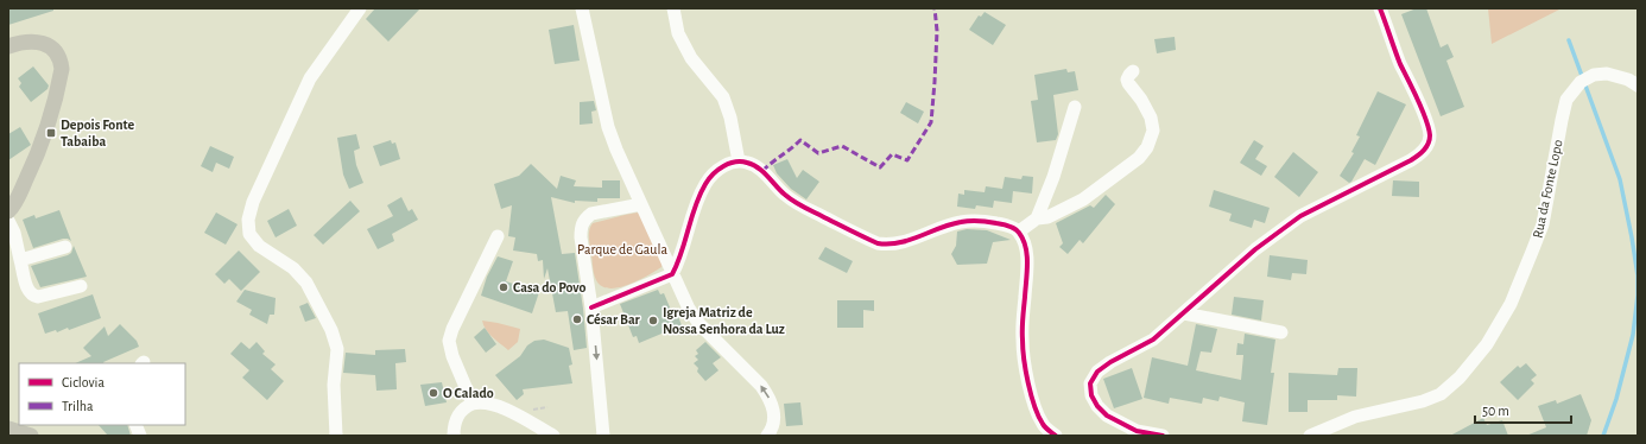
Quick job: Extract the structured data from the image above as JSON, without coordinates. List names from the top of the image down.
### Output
{
  "streets": {
    "street": ["Rua da Fonte Lopo"]
  },
  "parks": ["Parque de Gaula"],
  "places": {
    "transit": ["Depois Fonte Tabaiba"],
    "other": [
      "Casa do Povo",
      "César Bar",
      "Igreja Matriz de Nossa Senhora da Luz",
      "O Calado"
    ]
  },
  "legend": ["Ciclovia", "Trilha"],
  "scale_bar": "50 m"
}
